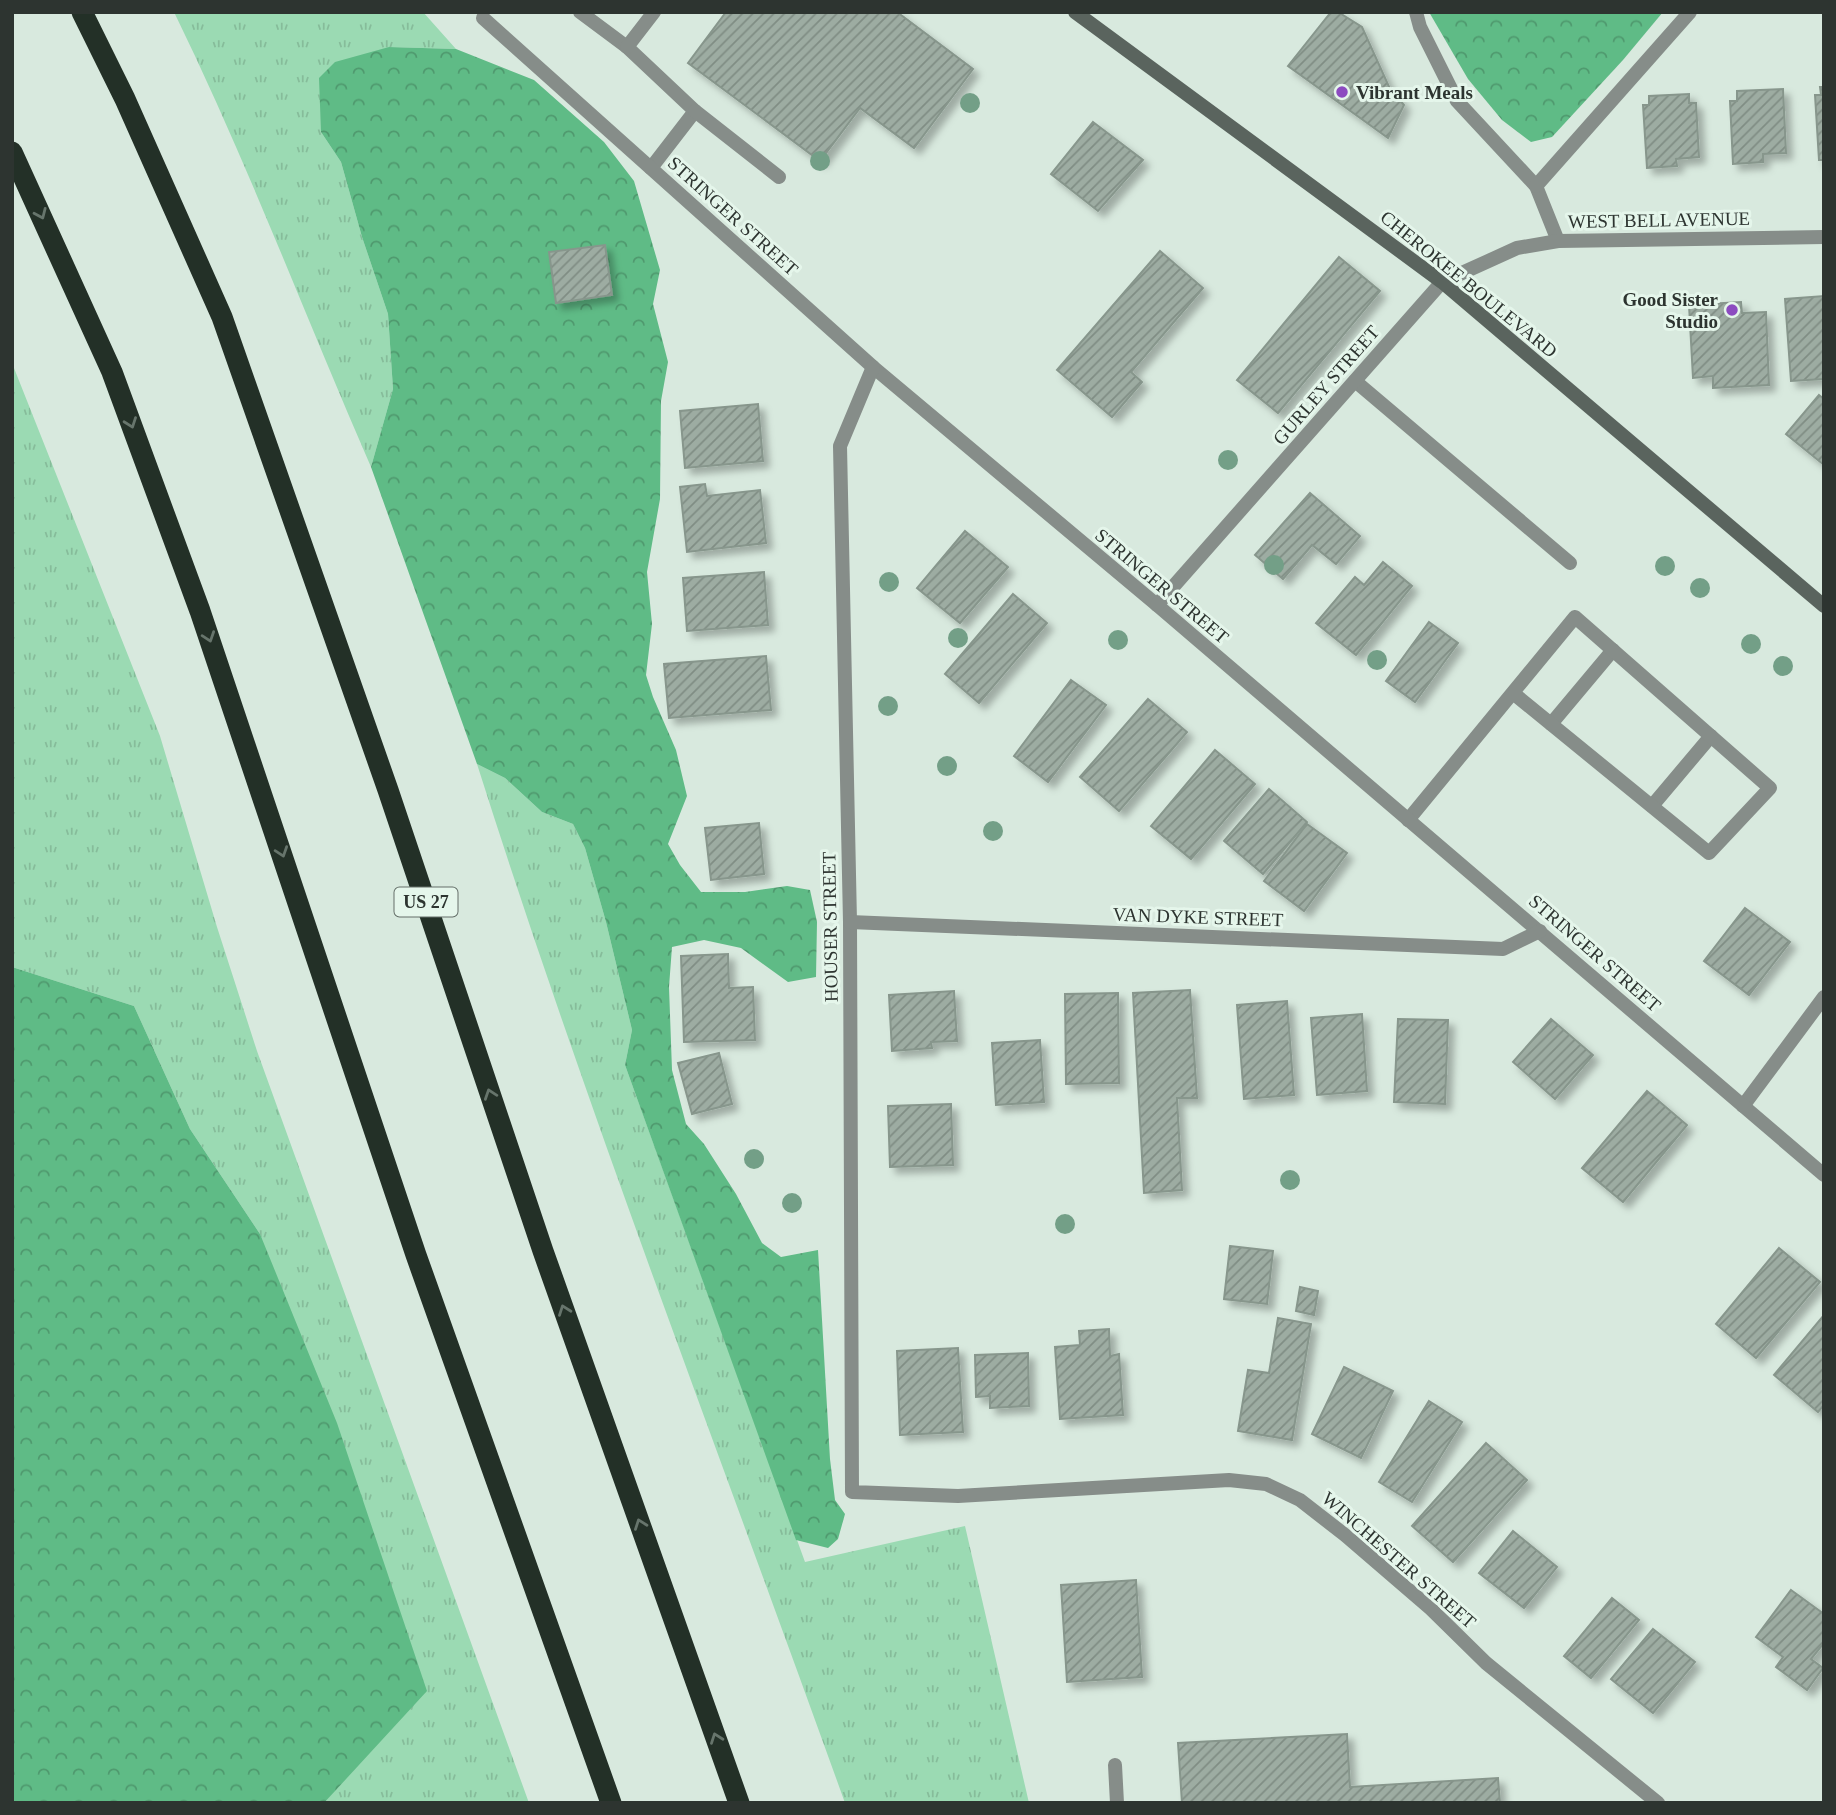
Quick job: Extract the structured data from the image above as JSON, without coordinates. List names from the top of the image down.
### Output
{
  "streets": {
    "highway": ["US 27"],
    "main road": ["CHEROKEE BOULEVARD"],
    "street": [
      "STRINGER STREET",
      "WEST BELL AVENUE",
      "GURLEY STREET",
      "VAN DYKE STREET",
      "HOUSER STREET",
      "WINCHESTER STREET"
    ]
  },
  "crossings": [
    ["STRINGER STREET", "GURLEY STREET"],
    ["STRINGER STREET", "VAN DYKE STREET"],
    ["STRINGER STREET", "HOUSER STREET"],
    ["WEST BELL AVENUE", "GURLEY STREET"],
    ["CHEROKEE BOULEVARD", "GURLEY STREET"],
    ["VAN DYKE STREET", "HOUSER STREET"],
    ["HOUSER STREET", "WINCHESTER STREET"]
  ],
  "places": ["Vibrant Meals", "Good Sister Studio"]
}
